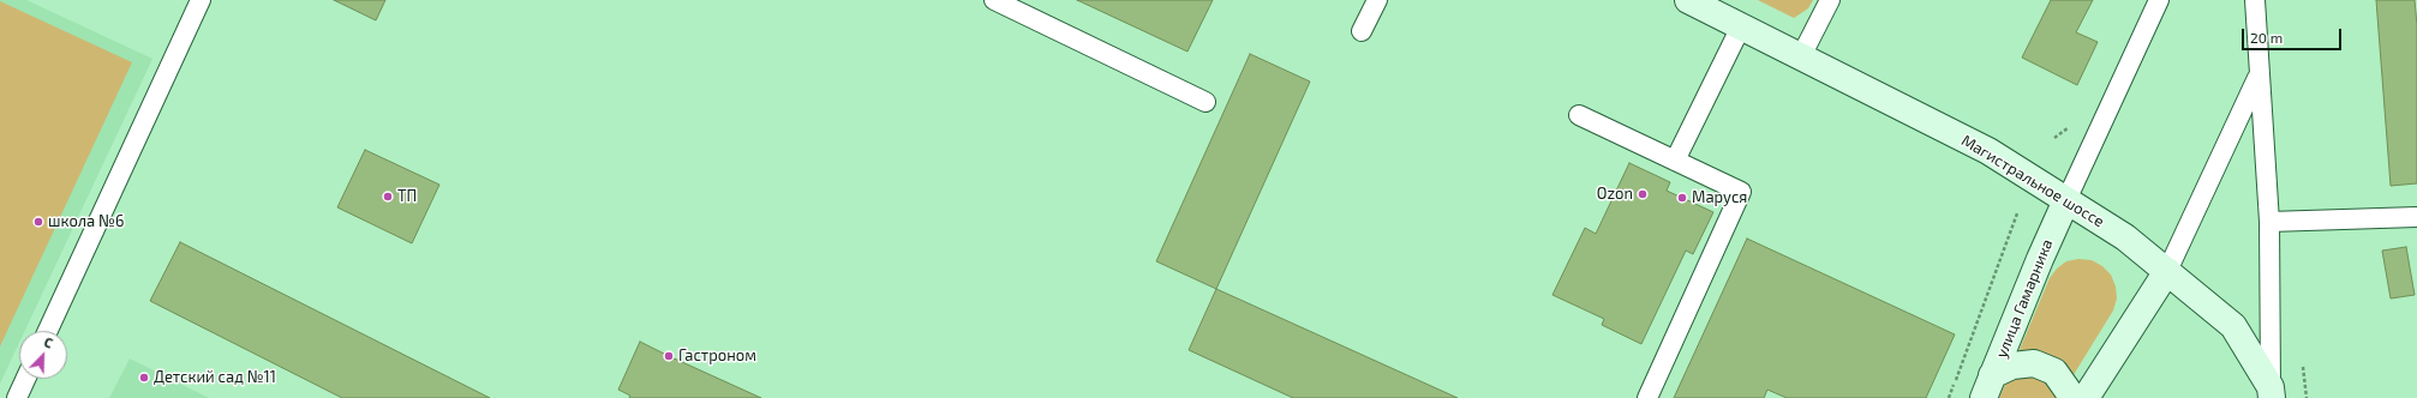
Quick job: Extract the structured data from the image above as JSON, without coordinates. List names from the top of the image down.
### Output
{
  "streets": {
    "main road": ["Магистральное шоссе", "улица Гамарника"]
  },
  "crossings": [
    ["Магистральное шоссе", "улица Гамарника"]
  ],
  "places": [
    "Ozon",
    "ТП",
    "Маруся",
    "школа №6",
    "Гастроном",
    "Детский сад №11"
  ],
  "scale_bar": "20 m",
  "north": "top right"
}
